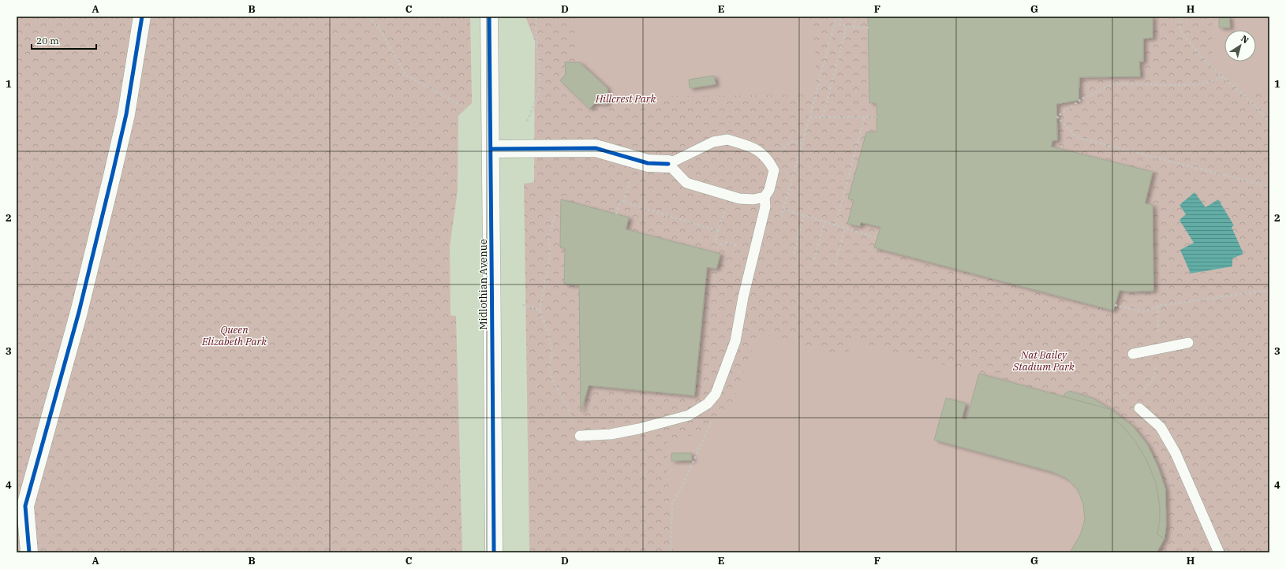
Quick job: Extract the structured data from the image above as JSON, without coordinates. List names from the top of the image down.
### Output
{
  "streets": {
    "street": ["Midlothian Avenue"]
  },
  "parks": ["Hillcrest Park", "Queen Elizabeth Park", "Nat Bailey Stadium Park"],
  "scale_bar": "20 m",
  "north": "top right",
  "grid": {
    "columns": [
      "A",
      "B",
      "C",
      "D",
      "E",
      "F",
      "G",
      "H"
    ],
    "rows": [
      "1",
      "2",
      "3",
      "4"
    ]
  }
}
